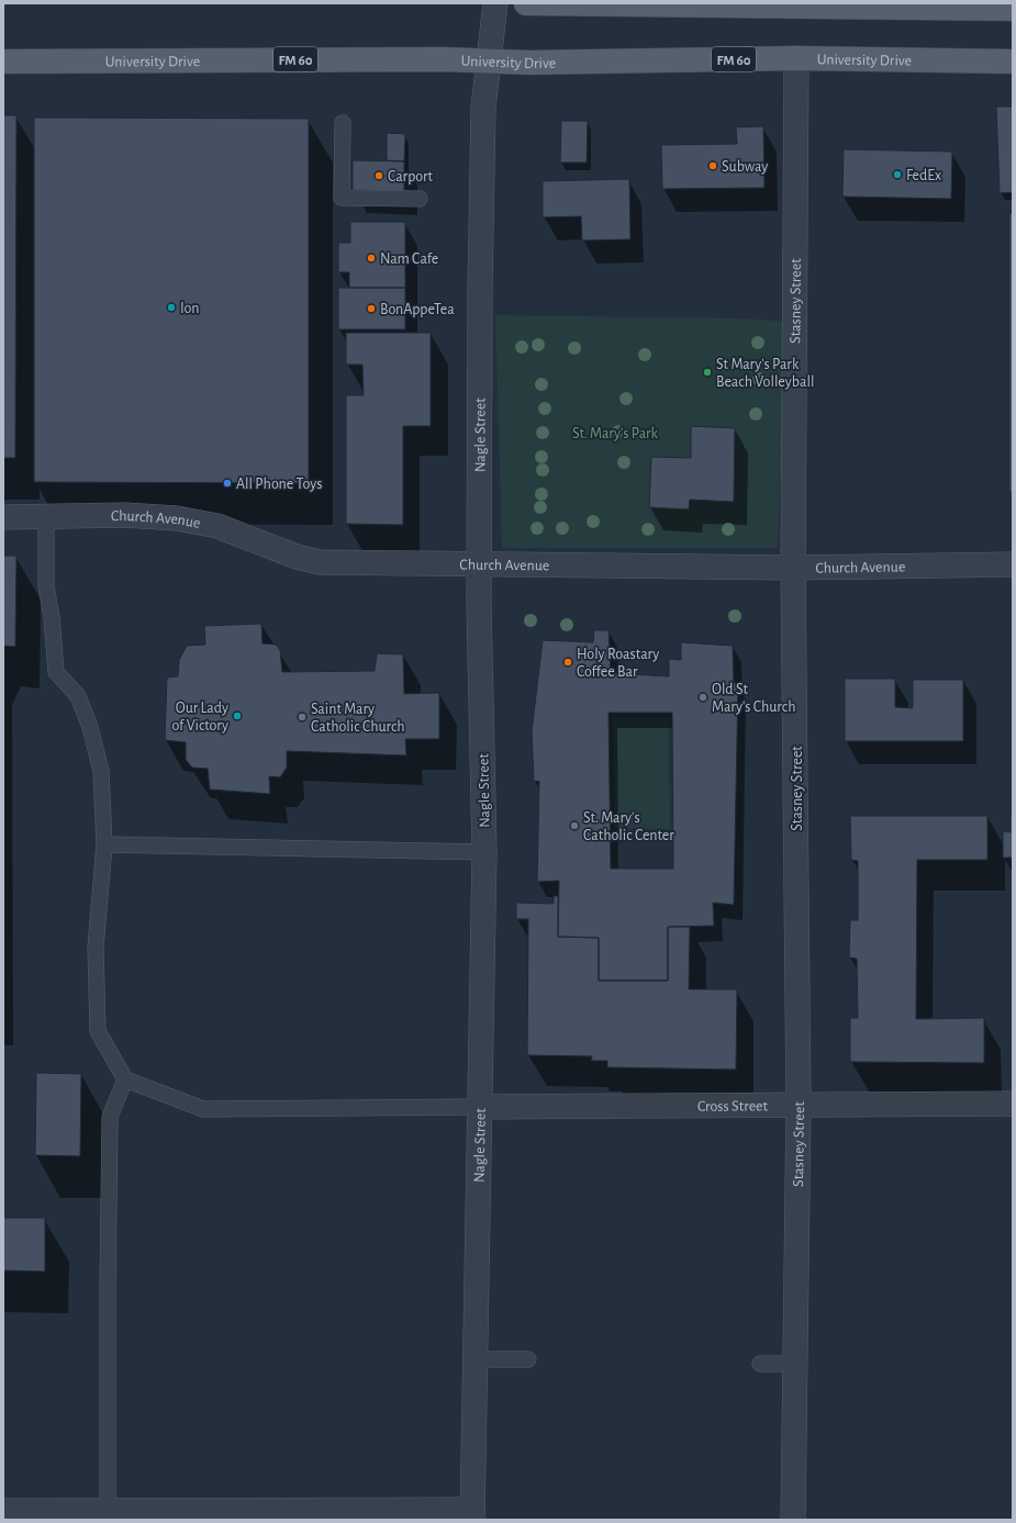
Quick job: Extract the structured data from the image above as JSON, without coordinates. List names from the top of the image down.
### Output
{
  "streets": {
    "main road": ["University Drive", "FM 60"],
    "street": [
      "Stasney Street",
      "Nagle Street",
      "Church Avenue",
      "Cross Street"
    ]
  },
  "crossings": [
    ["University Drive", "Stasney Street"],
    ["University Drive", "Nagle Street"],
    ["Stasney Street", "Church Avenue"],
    ["Stasney Street", "Cross Street"],
    ["Nagle Street", "Church Avenue"],
    ["Nagle Street", "Cross Street"]
  ],
  "parks": ["St. Mary's Park"],
  "places": [
    "Subway",
    "FedEx",
    "Carport",
    "Nam Cafe",
    "Ion",
    "BonAppeTea",
    "St Mary's Park Beach Volleyball",
    "All Phone Toys",
    "Holy Roastary Coffee Bar",
    "Old St Mary's Church",
    "Our Lady of Victory",
    "Saint Mary Catholic Church",
    "St. Mary's Catholic Center"
  ]
}
